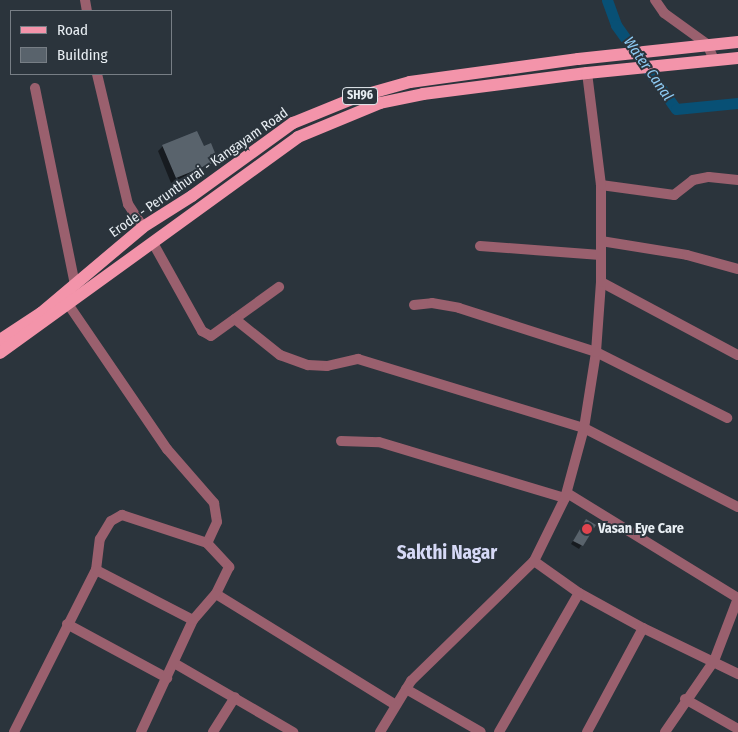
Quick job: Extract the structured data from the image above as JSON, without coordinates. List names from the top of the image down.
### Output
{
  "streets": {
    "main road": ["SH96", "Erode - Perunthurai - Kangayam Road"]
  },
  "districts": ["Sakthi Nagar"],
  "water": ["Water Canal"],
  "places": ["Vasan Eye Care"],
  "legend": ["Road", "Building"]
}
